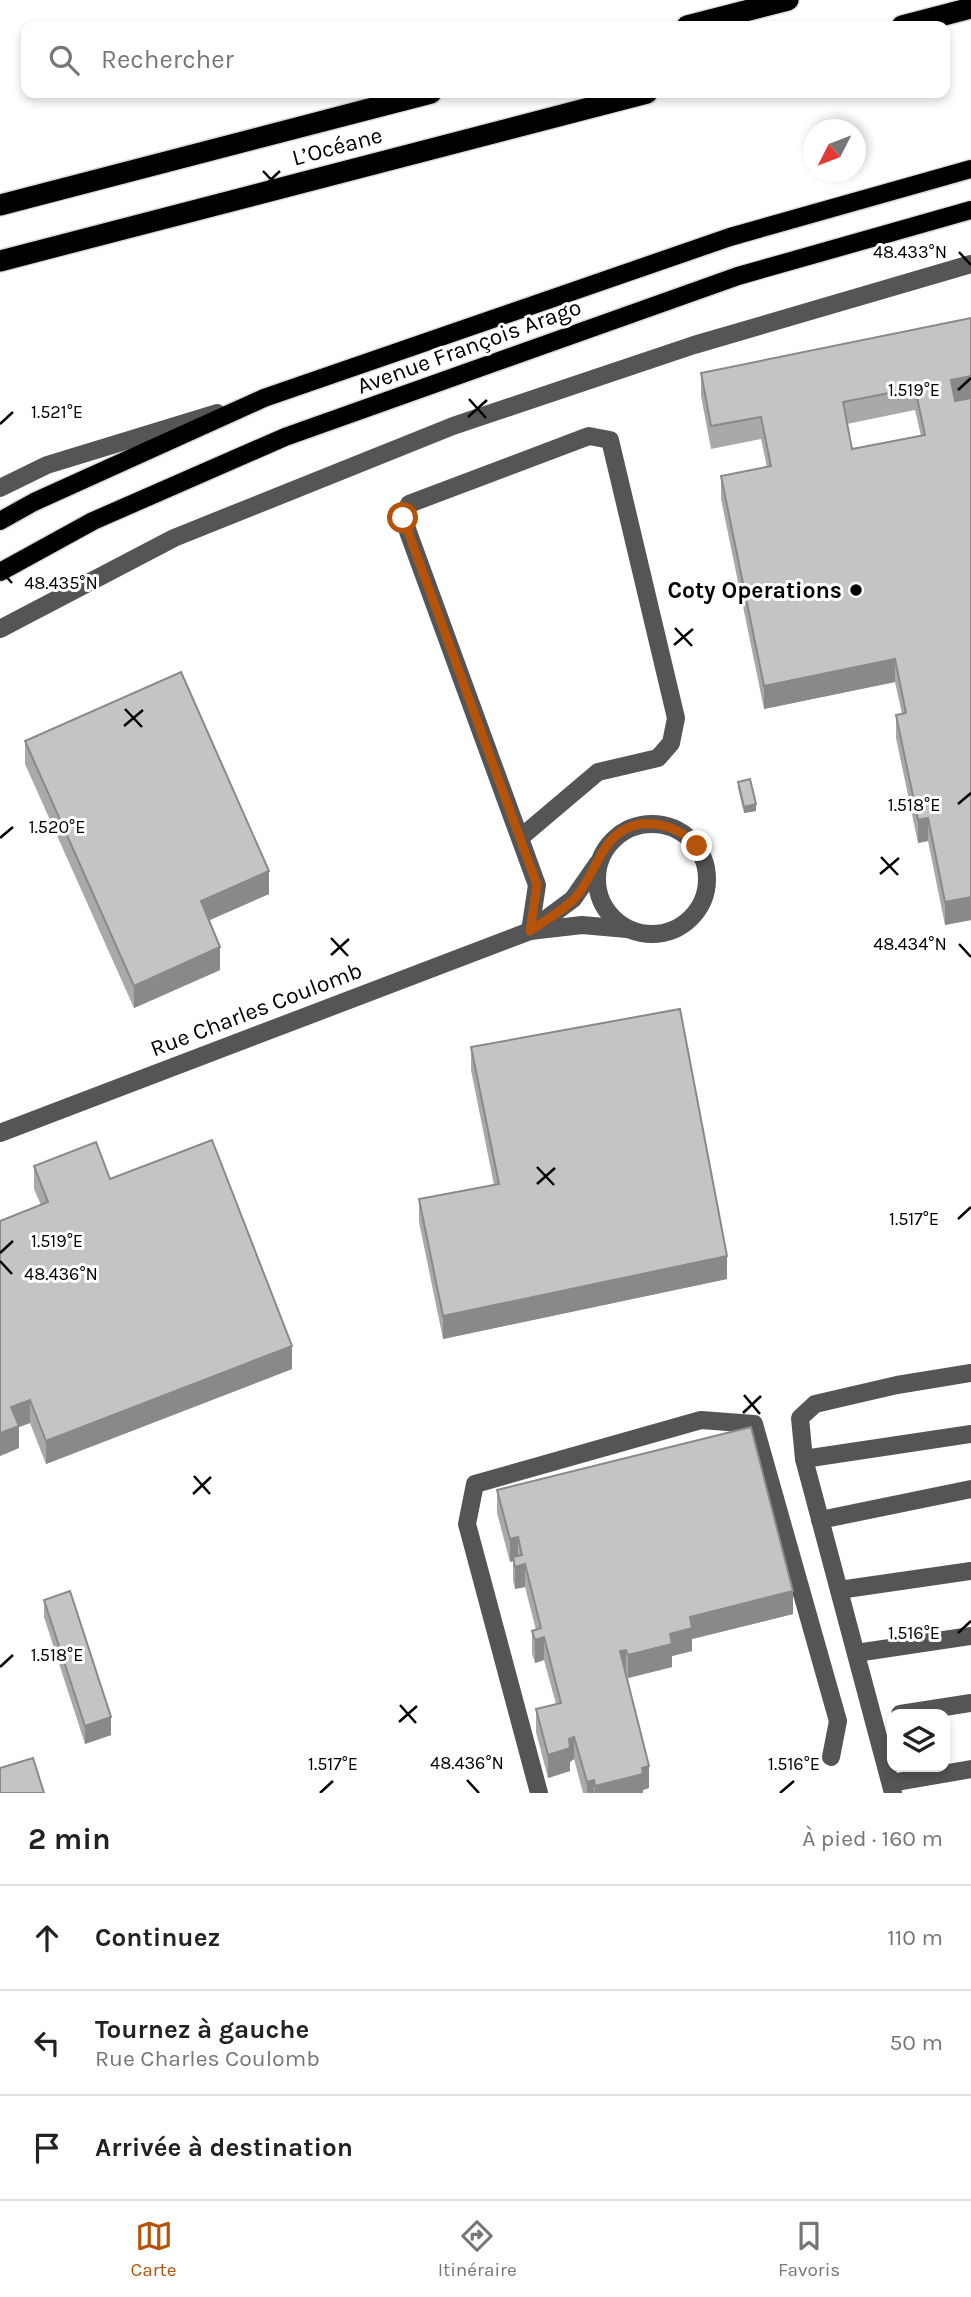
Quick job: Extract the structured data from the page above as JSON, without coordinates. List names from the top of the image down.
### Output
{
  "streets": {
    "highway": ["L’Océane"],
    "main road": ["Avenue François Arago"],
    "street": ["Rue Charles Coulomb"]
  },
  "places": ["Coty Operations"],
  "north": "bottom left",
  "page": {
    "search": "Rechercher",
    "heading": ["2 min", "À pied · 160 m"],
    "list": [
      ["Continuez", "110 m"],
      ["Tournez à gauche", "Rue Charles Coulomb", "50 m"],
      "Arrivée à destination"
    ],
    "nav": ["Carte", "Itinéraire", "Favoris"]
  },
  "coordinates": [
    "48.433°N",
    "1.519°E",
    "1.521°E",
    "48.435°N",
    "1.518°E",
    "1.520°E",
    "48.434°N",
    "1.517°E",
    "48.436°N",
    "1.516°E"
  ]
}
